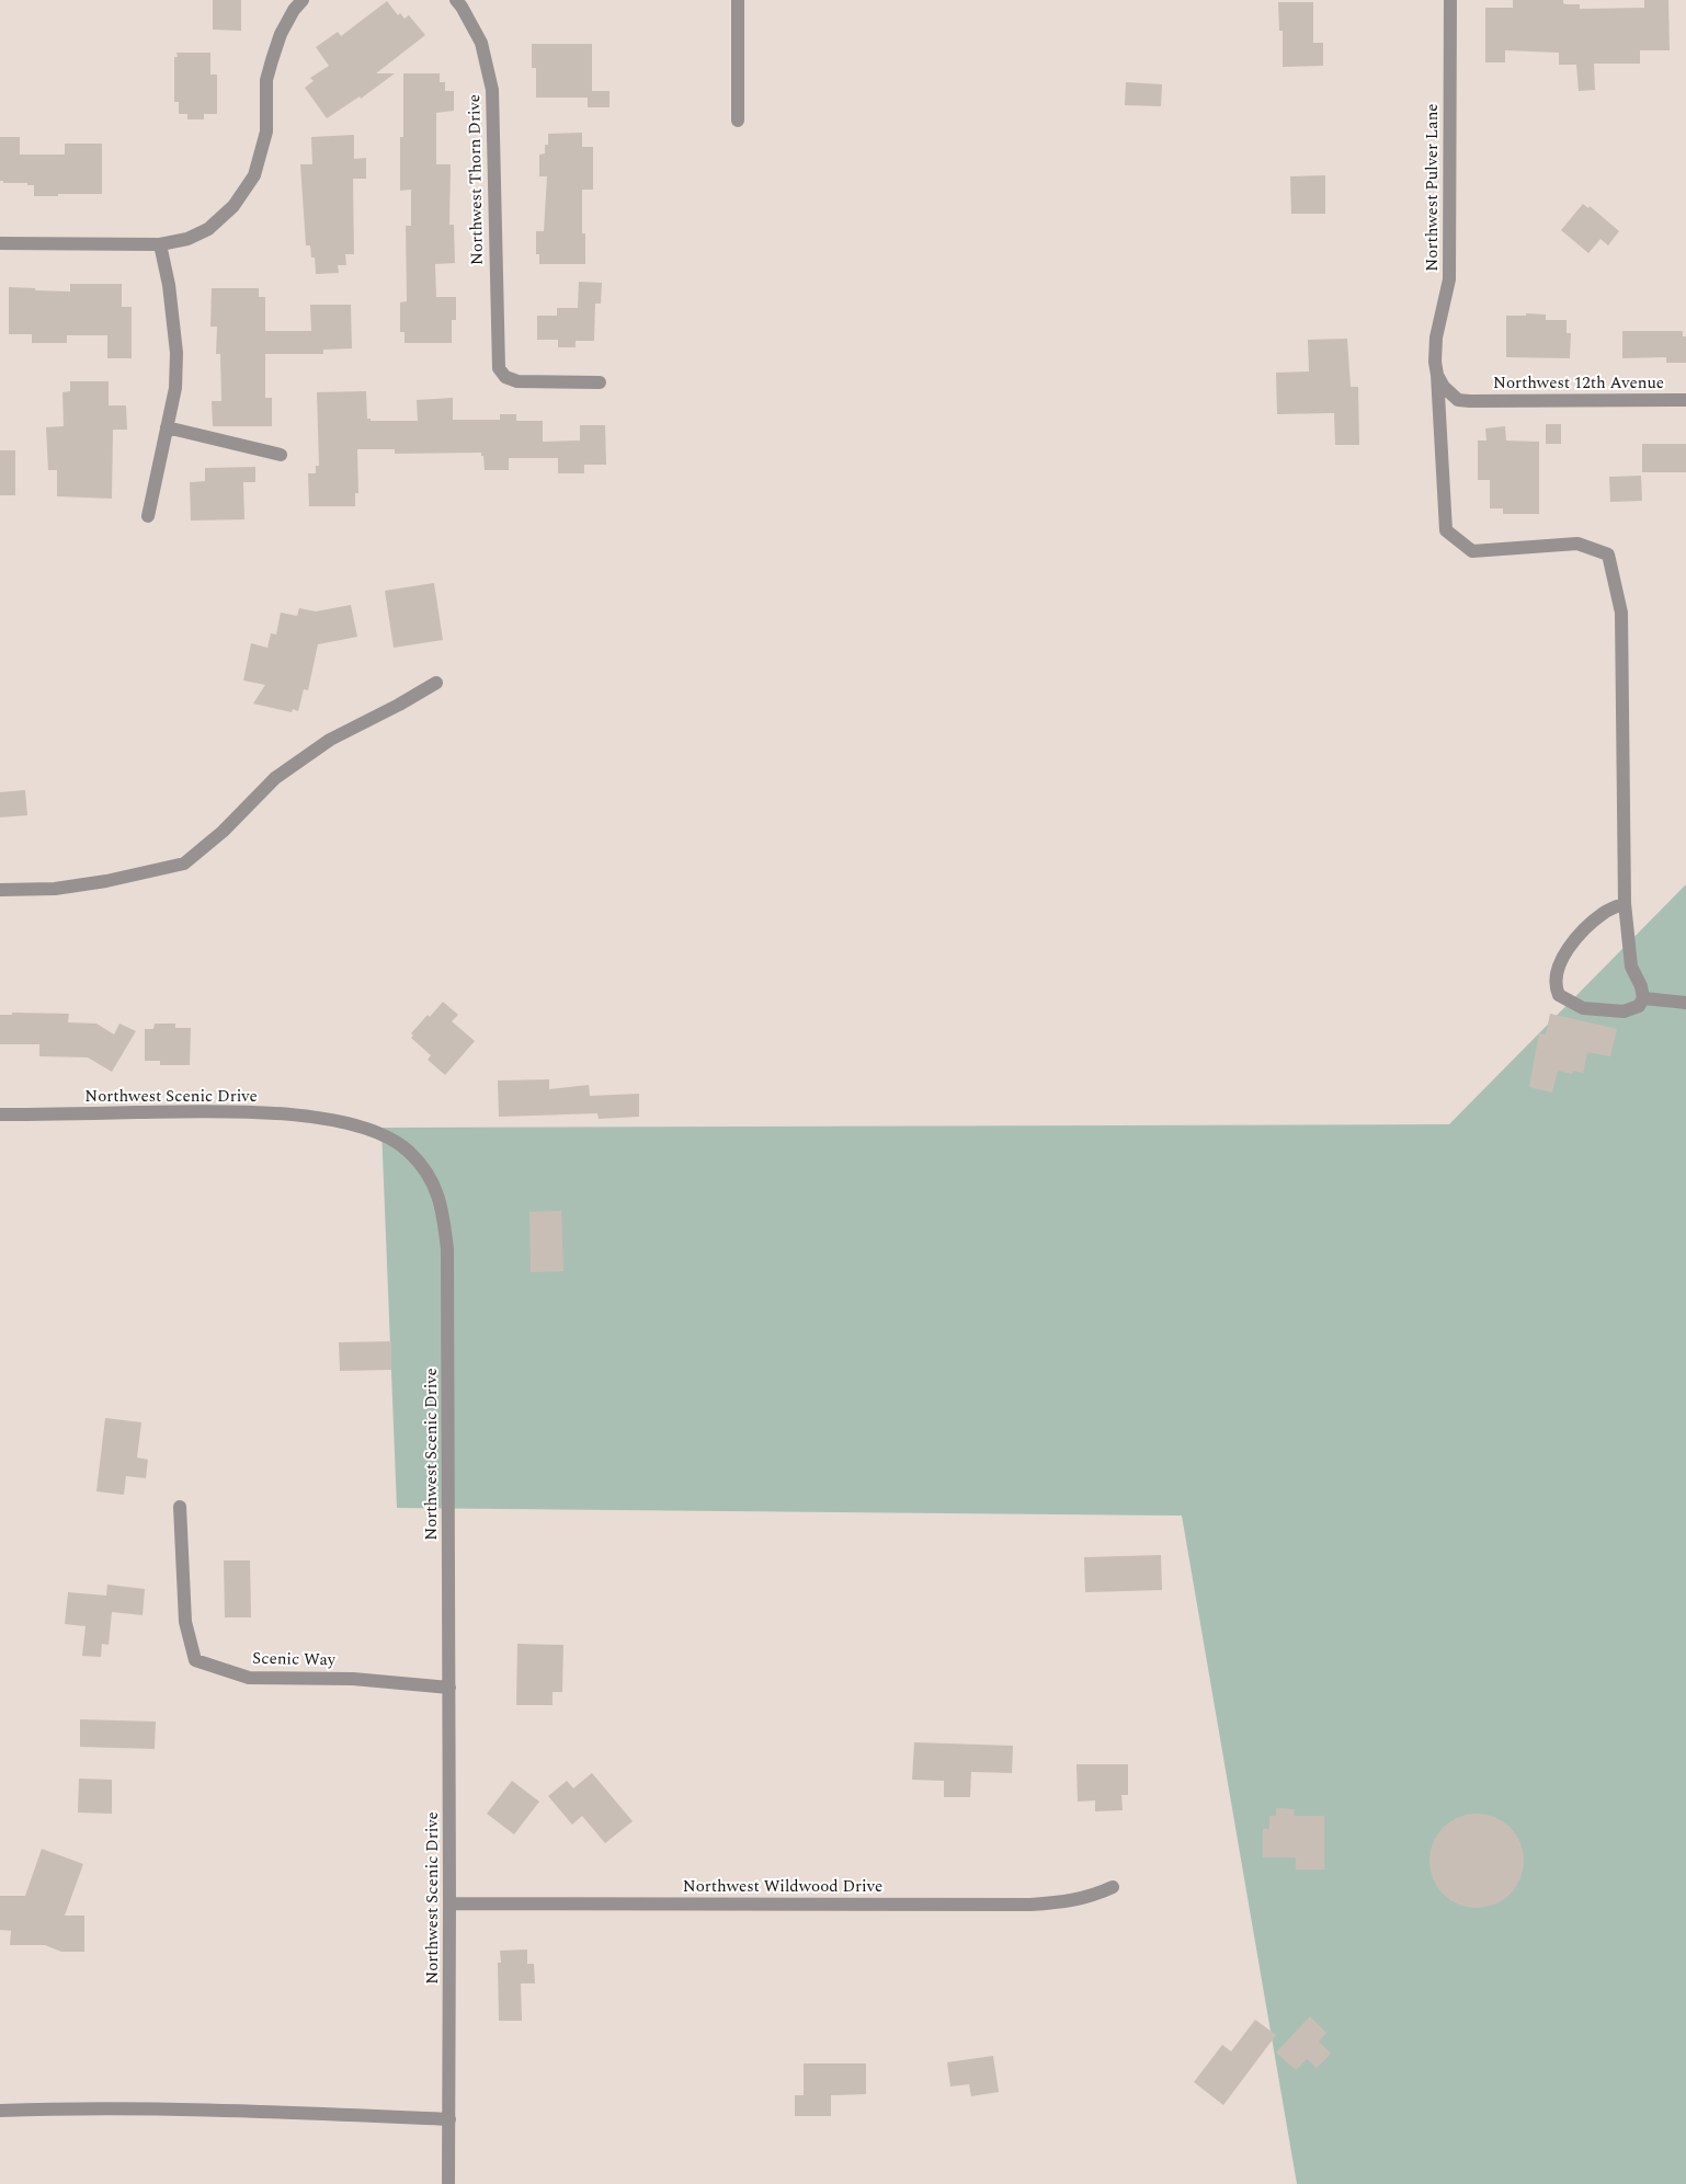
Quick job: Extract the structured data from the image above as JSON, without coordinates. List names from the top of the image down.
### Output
{
  "streets": {
    "street": [
      "Northwest Thorn Drive",
      "Northwest Pulver Lane",
      "Northwest 12th Avenue",
      "Northwest Scenic Drive",
      "Scenic Way",
      "Northwest Wildwood Drive"
    ]
  },
  "crossings": [
    ["Northwest Pulver Lane", "Northwest 12th Avenue"],
    ["Northwest Scenic Drive", "Scenic Way"],
    ["Northwest Scenic Drive", "Northwest Wildwood Drive"]
  ]
}
